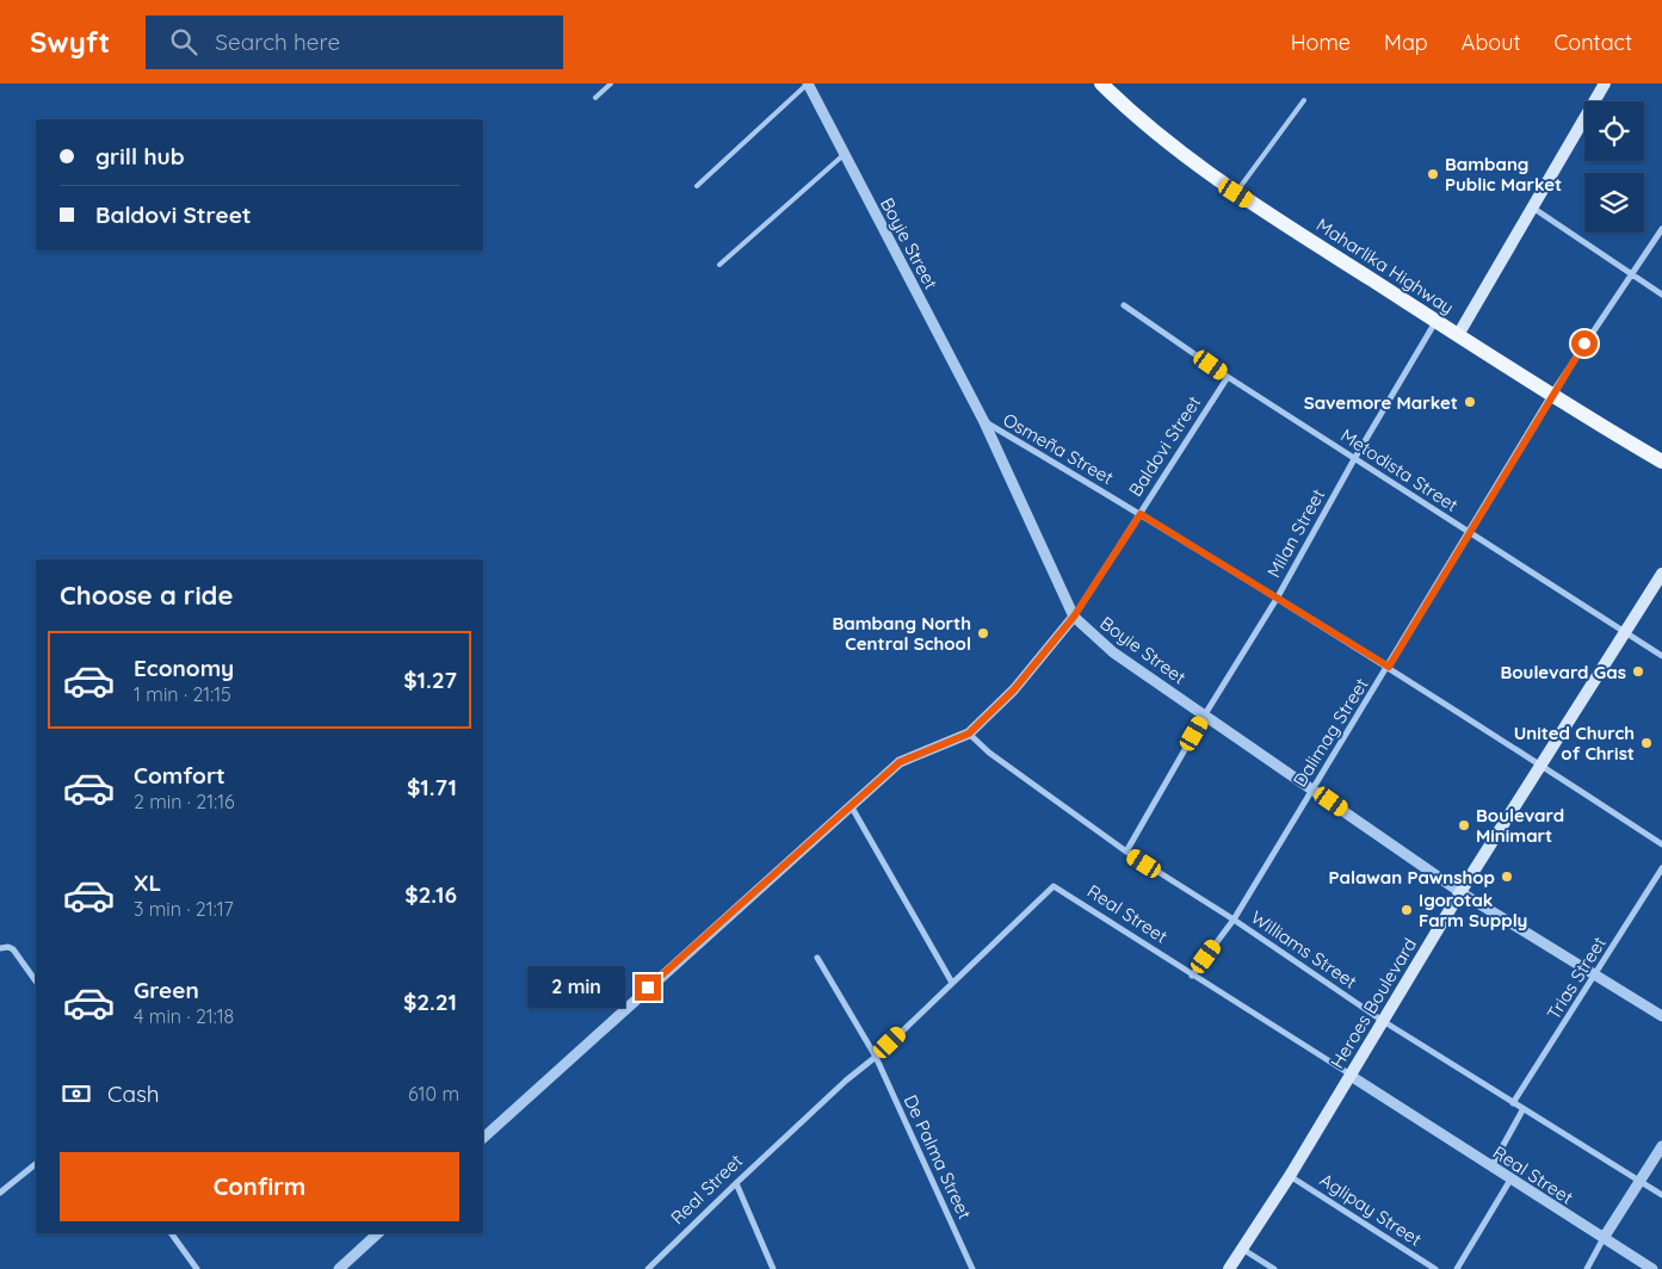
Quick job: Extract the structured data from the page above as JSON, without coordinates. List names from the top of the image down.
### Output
{
  "streets": {
    "main road": ["Maharlika Highway", "Heroes Boulevard"],
    "street": [
      "Boyie Street",
      "Baldovi Street",
      "Osmeña Street",
      "Metodista Street",
      "Milan Street",
      "Dalimag Street",
      "Real Street",
      "Williams Street",
      "Trias Street",
      "De Palma Street",
      "Aglipay Street"
    ]
  },
  "crossings": [
    ["Boyie Street", "Baldovi Street"],
    ["Boyie Street", "Osmeña Street"],
    ["Boyie Street", "Milan Street"],
    ["Boyie Street", "Dalimag Street"],
    ["Boyie Street", "Trias Street"],
    ["Boyie Street", "Heroes Boulevard"],
    ["Maharlika Highway", "Milan Street"],
    ["Maharlika Highway", "Dalimag Street"],
    ["Baldovi Street", "Osmeña Street"],
    ["Baldovi Street", "Metodista Street"],
    ["Baldovi Street", "Williams Street"],
    ["Osmeña Street", "Milan Street"],
    ["Osmeña Street", "Dalimag Street"],
    ["Osmeña Street", "Heroes Boulevard"],
    ["Metodista Street", "Milan Street"],
    ["Metodista Street", "Dalimag Street"],
    ["Metodista Street", "Heroes Boulevard"],
    ["Milan Street", "Williams Street"],
    ["Dalimag Street", "Real Street"],
    ["Dalimag Street", "Williams Street"],
    ["Real Street", "Heroes Boulevard"],
    ["Real Street", "De Palma Street"],
    ["Williams Street", "Trias Street"],
    ["Williams Street", "Heroes Boulevard"],
    ["Heroes Boulevard", "Aglipay Street"]
  ],
  "places": [
    "Bambang Public Market",
    "Savemore Market",
    "Bambang North Central School",
    "Boulevard Gas",
    "United Church of Christ",
    "Boulevard Minimart",
    "Palawan Pawnshop",
    "Igorotak Farm Supply"
  ],
  "page": {
    "header": "Swyft",
    "search": "Search here",
    "nav": [
      "Home",
      "Map",
      "About",
      "Contact"
    ],
    "banner": ["grill hub", "Baldovi Street"],
    "heading": "Choose a ride",
    "list": [
      {
        "name": "Economy",
        "note": "1 min · 21:15",
        "value": "$1.27"
      },
      {
        "name": "Comfort",
        "note": "2 min · 21:16",
        "value": "$1.71"
      },
      {
        "name": "XL",
        "note": "3 min · 21:17",
        "value": "$2.16"
      },
      {
        "name": "Green",
        "note": "4 min · 21:18",
        "value": "$2.21"
      }
    ],
    "bubble": "2 min",
    "pay": ["Cash", "610 m"],
    "buttons": "Confirm"
  }
}
